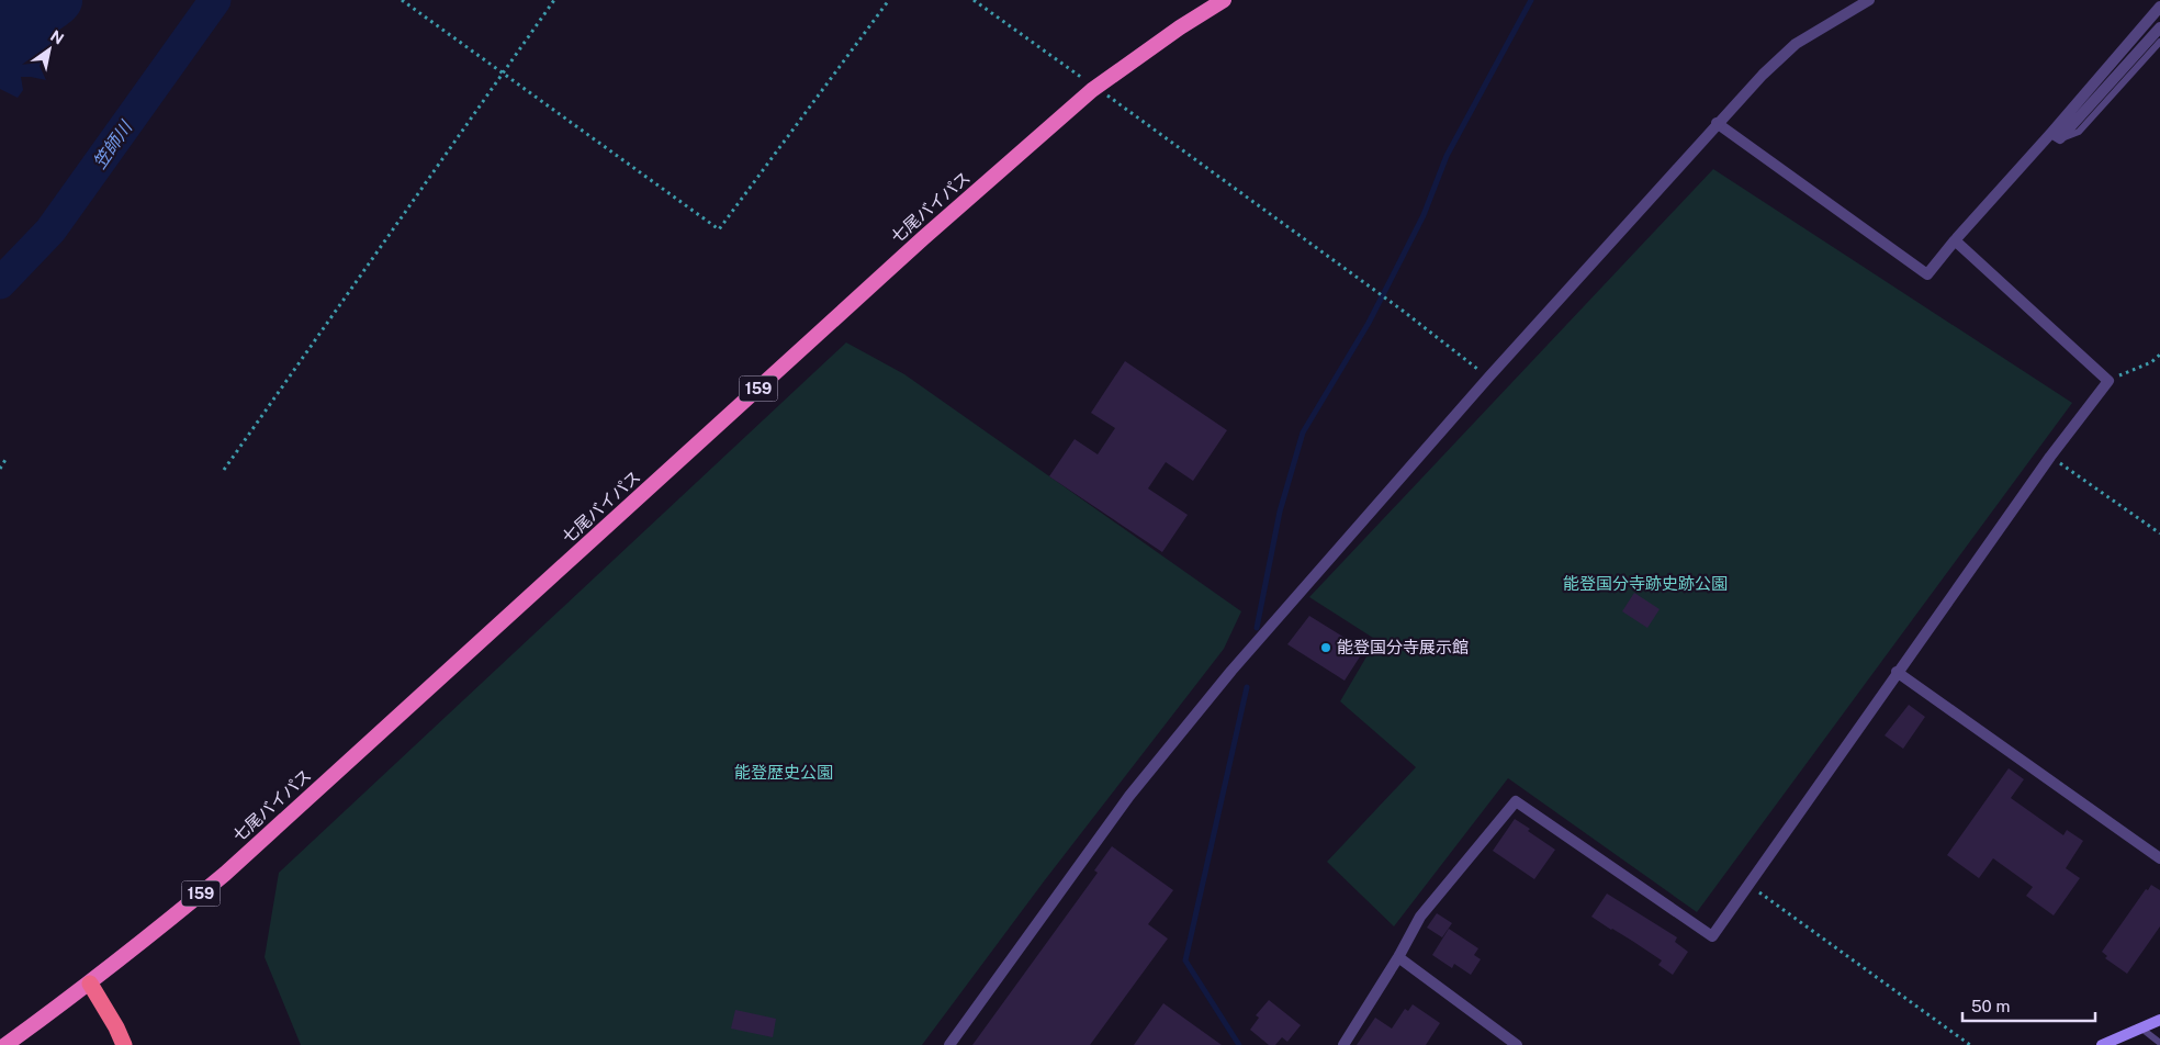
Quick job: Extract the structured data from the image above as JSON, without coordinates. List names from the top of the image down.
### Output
{
  "streets": {
    "highway": ["七尾バイパス", "159"]
  },
  "water": ["笠師川"],
  "parks": ["能登国分寺跡史跡公園", "能登歴史公園"],
  "places": ["能登国分寺展示館"],
  "scale_bar": "50 m",
  "north": "top right"
}
